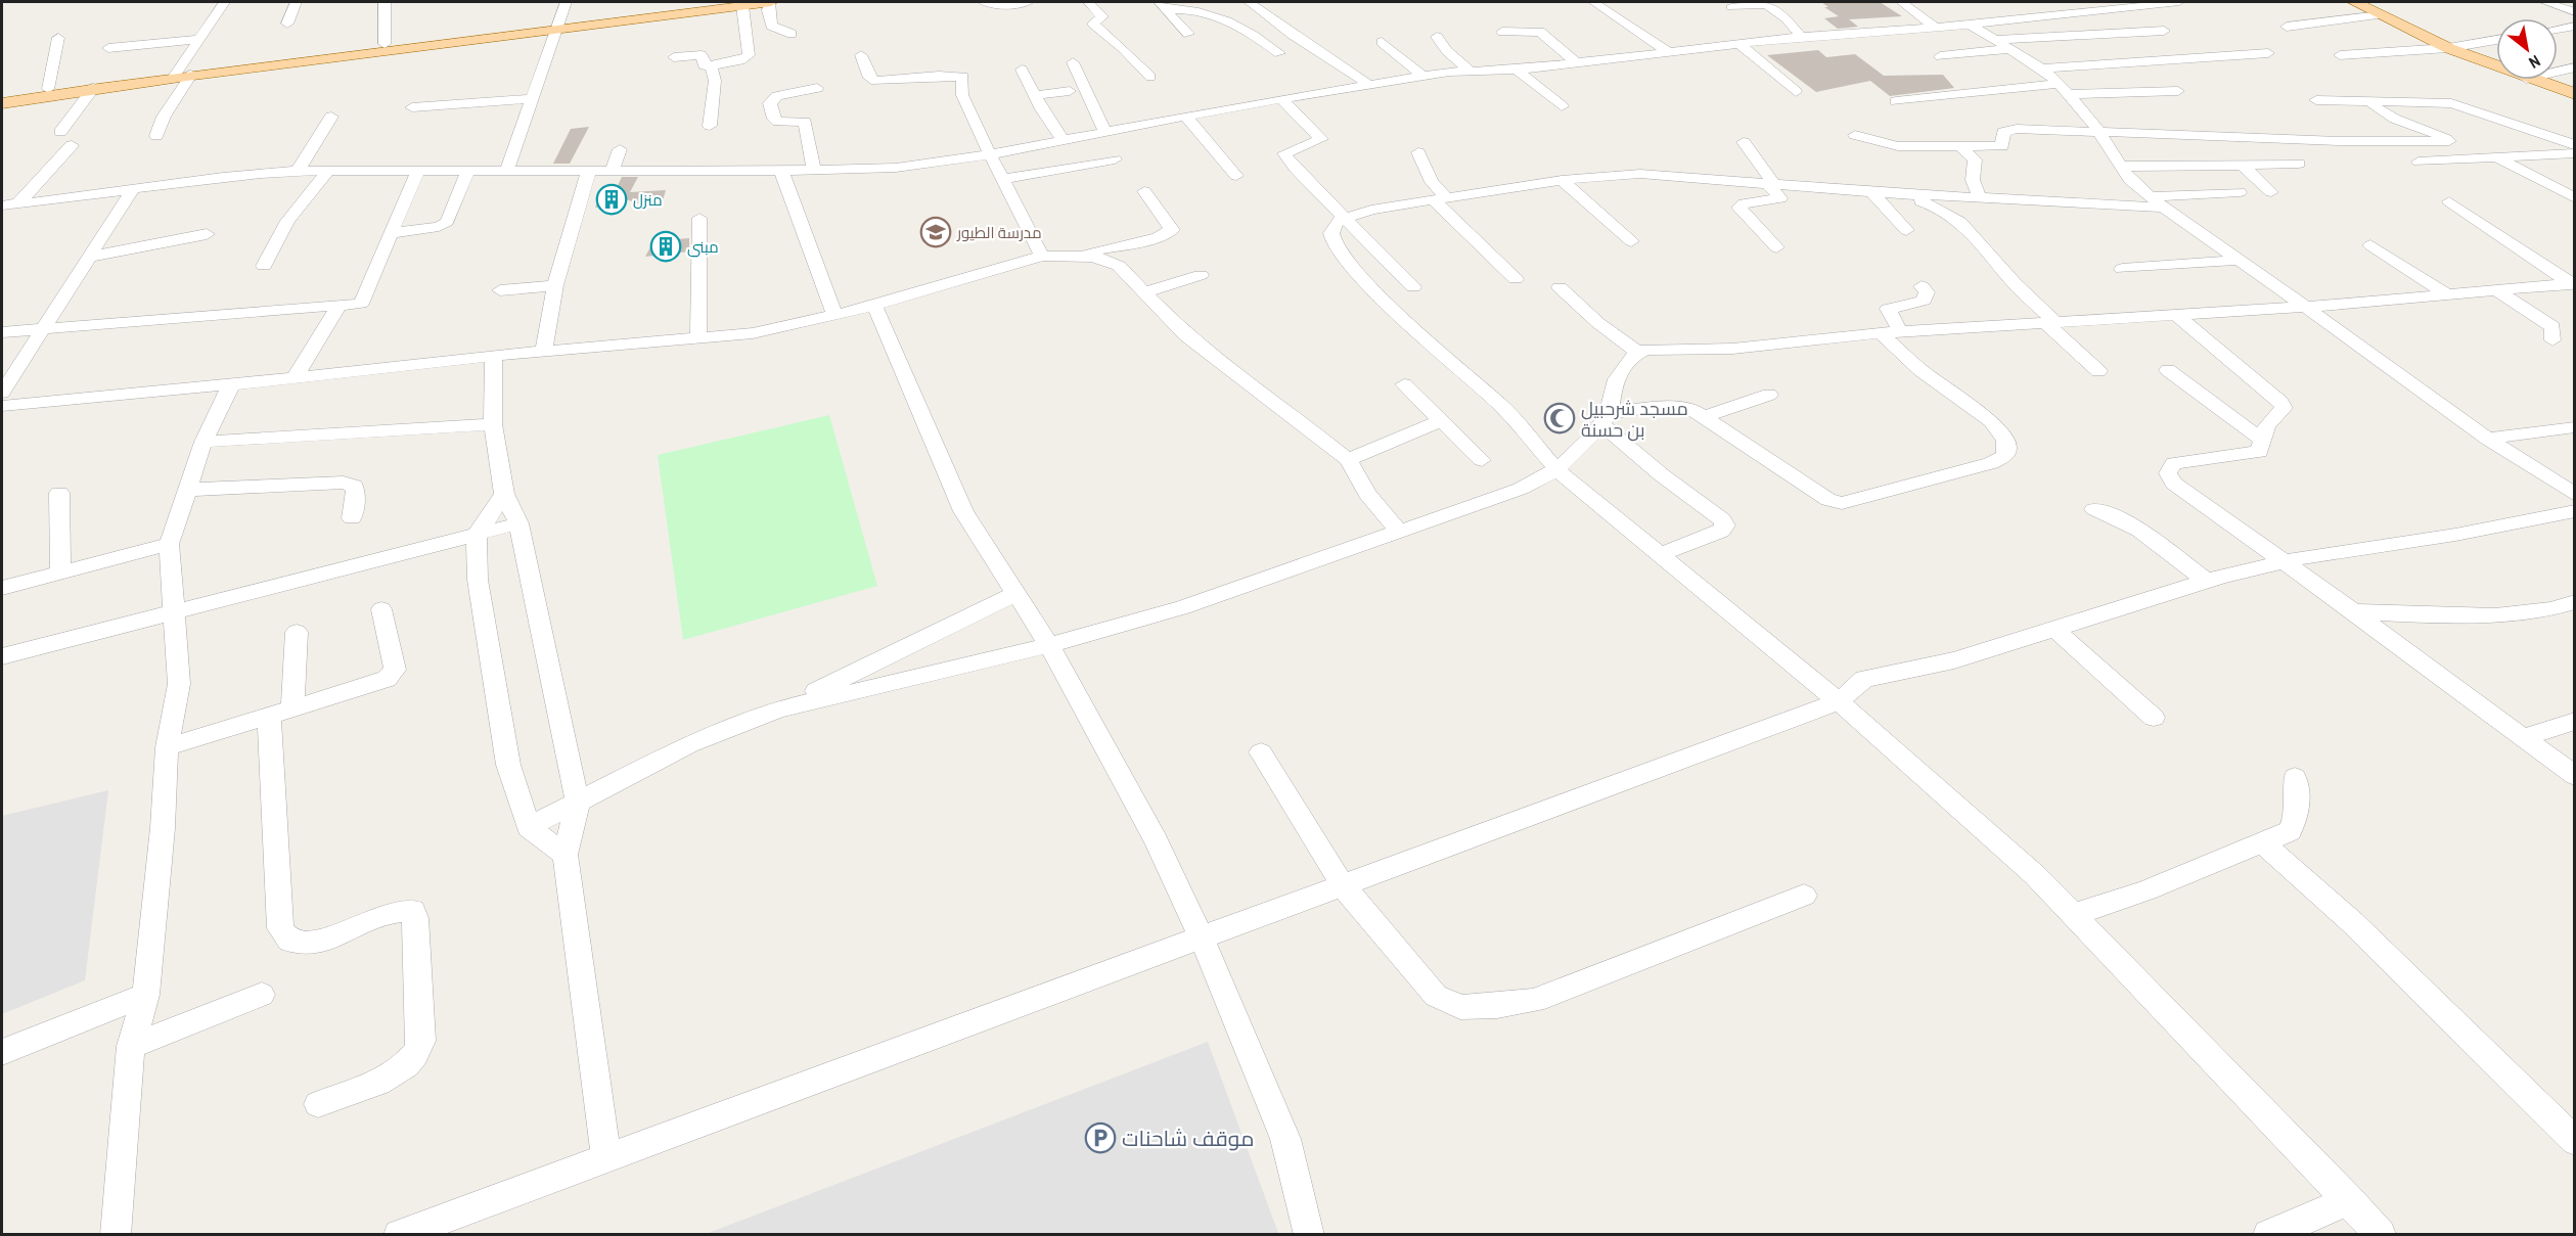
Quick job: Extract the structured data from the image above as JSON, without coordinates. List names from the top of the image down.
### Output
{
  "places": {
    "building": ["منزل", "مبنى"],
    "school or university": ["مدرسة الطيور"],
    "mosque": ["مسجد شرحبيل بن حسنة"],
    "parking": ["موقف شاحنات"]
  },
  "north": "bottom right"
}
